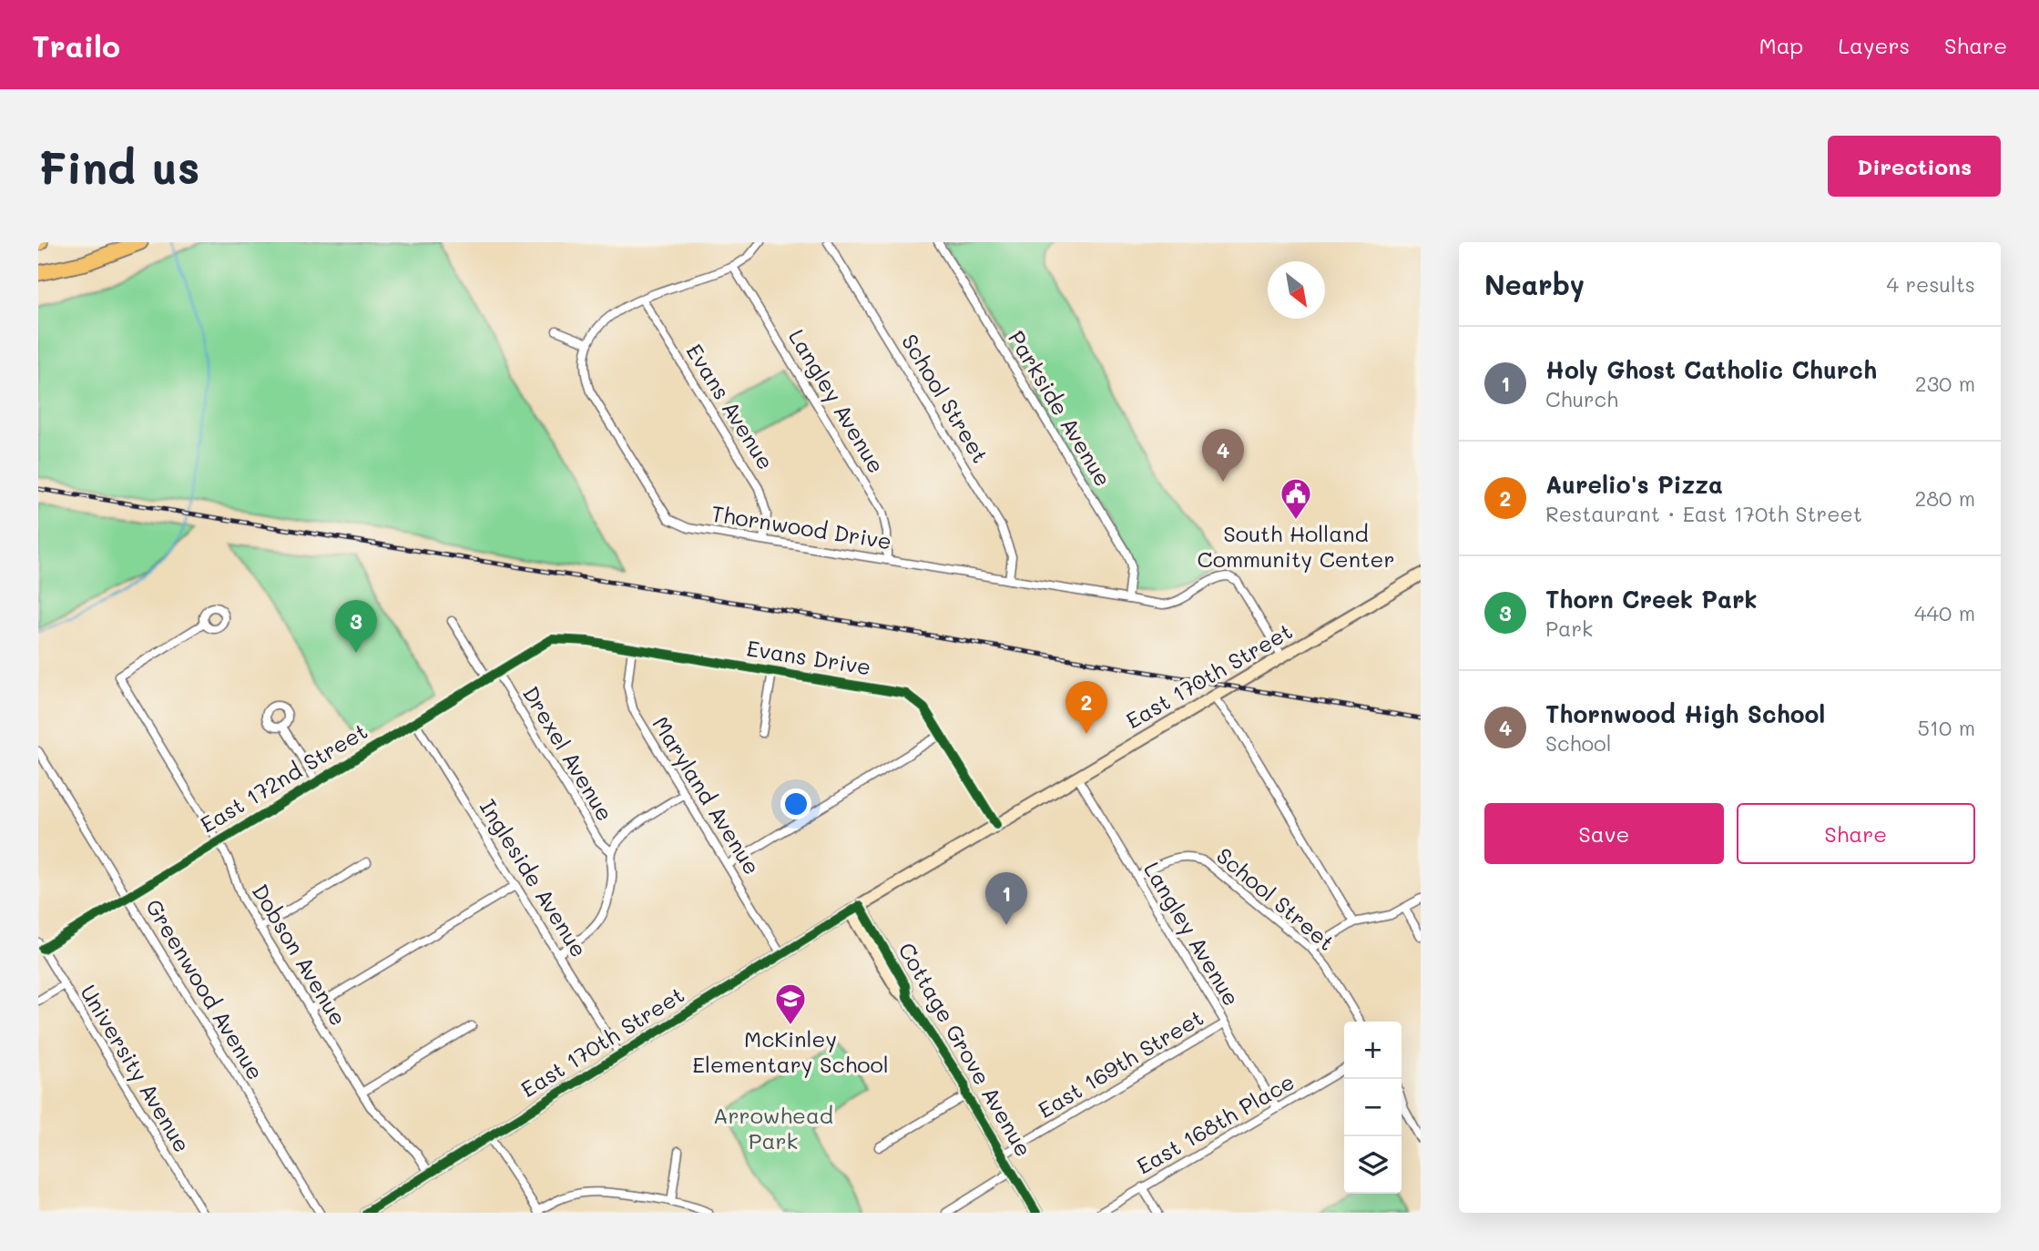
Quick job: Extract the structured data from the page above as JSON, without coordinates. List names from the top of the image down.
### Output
{
  "streets": {
    "street": [
      "School Street",
      "Langley Avenue",
      "Evans Avenue",
      "Parkside Avenue",
      "Thornwood Drive",
      "Evans Drive",
      "East 170th Street",
      "Drexel Avenue",
      "East 172nd Street",
      "Maryland Avenue",
      "Ingleside Avenue",
      "Dobson Avenue",
      "Greenwood Avenue",
      "Cottage Grove Avenue",
      "East 169th Street",
      "University Avenue",
      "East 168th Place"
    ]
  },
  "crossings": [
    ["School Street", "Langley Avenue"],
    ["School Street", "Thornwood Drive"],
    ["Langley Avenue", "Thornwood Drive"],
    ["Langley Avenue", "East 170th Street"],
    ["Langley Avenue", "East 169th Street"],
    ["Langley Avenue", "East 168th Place"],
    ["Evans Avenue", "Thornwood Drive"],
    ["Parkside Avenue", "Thornwood Drive"],
    ["Thornwood Drive", "East 170th Street"],
    ["Evans Drive", "East 170th Street"],
    ["Evans Drive", "East 172nd Street"],
    ["Evans Drive", "Maryland Avenue"],
    ["East 170th Street", "Maryland Avenue"],
    ["East 170th Street", "Ingleside Avenue"],
    ["East 170th Street", "Dobson Avenue"],
    ["East 170th Street", "Cottage Grove Avenue"],
    ["Drexel Avenue", "East 172nd Street"],
    ["East 172nd Street", "Ingleside Avenue"],
    ["East 172nd Street", "Dobson Avenue"],
    ["East 172nd Street", "Greenwood Avenue"],
    ["East 172nd Street", "University Avenue"],
    ["Cottage Grove Avenue", "East 169th Street"]
  ],
  "parks": ["Arrowhead Park"],
  "places": {
    "public building": ["South Holland Community Center"],
    "school or university": ["McKinley Elementary School"]
  },
  "north": "bottom right",
  "page": {
    "header": "Trailo",
    "nav": ["Map", "Layers", "Share"],
    "buttons": [
      "Directions",
      ["Save", "Share"]
    ],
    "title": "Find us",
    "heading": ["Nearby", "4 results"],
    "list": [
      {
        "mark": "1",
        "name": "Holy Ghost Catholic Church",
        "note": "Church",
        "value": "230 m"
      },
      {
        "mark": "2",
        "name": "Aurelio's Pizza",
        "note": "Restaurant · East 170th Street",
        "value": "280 m"
      },
      {
        "mark": "3",
        "name": "Thorn Creek Park",
        "note": "Park",
        "value": "440 m"
      },
      {
        "mark": "4",
        "name": "Thornwood High School",
        "note": "School",
        "value": "510 m"
      }
    ],
    "pins": [
      "4",
      "3",
      "2",
      "1"
    ],
    "map_buttons": ["+", "−"]
  }
}
